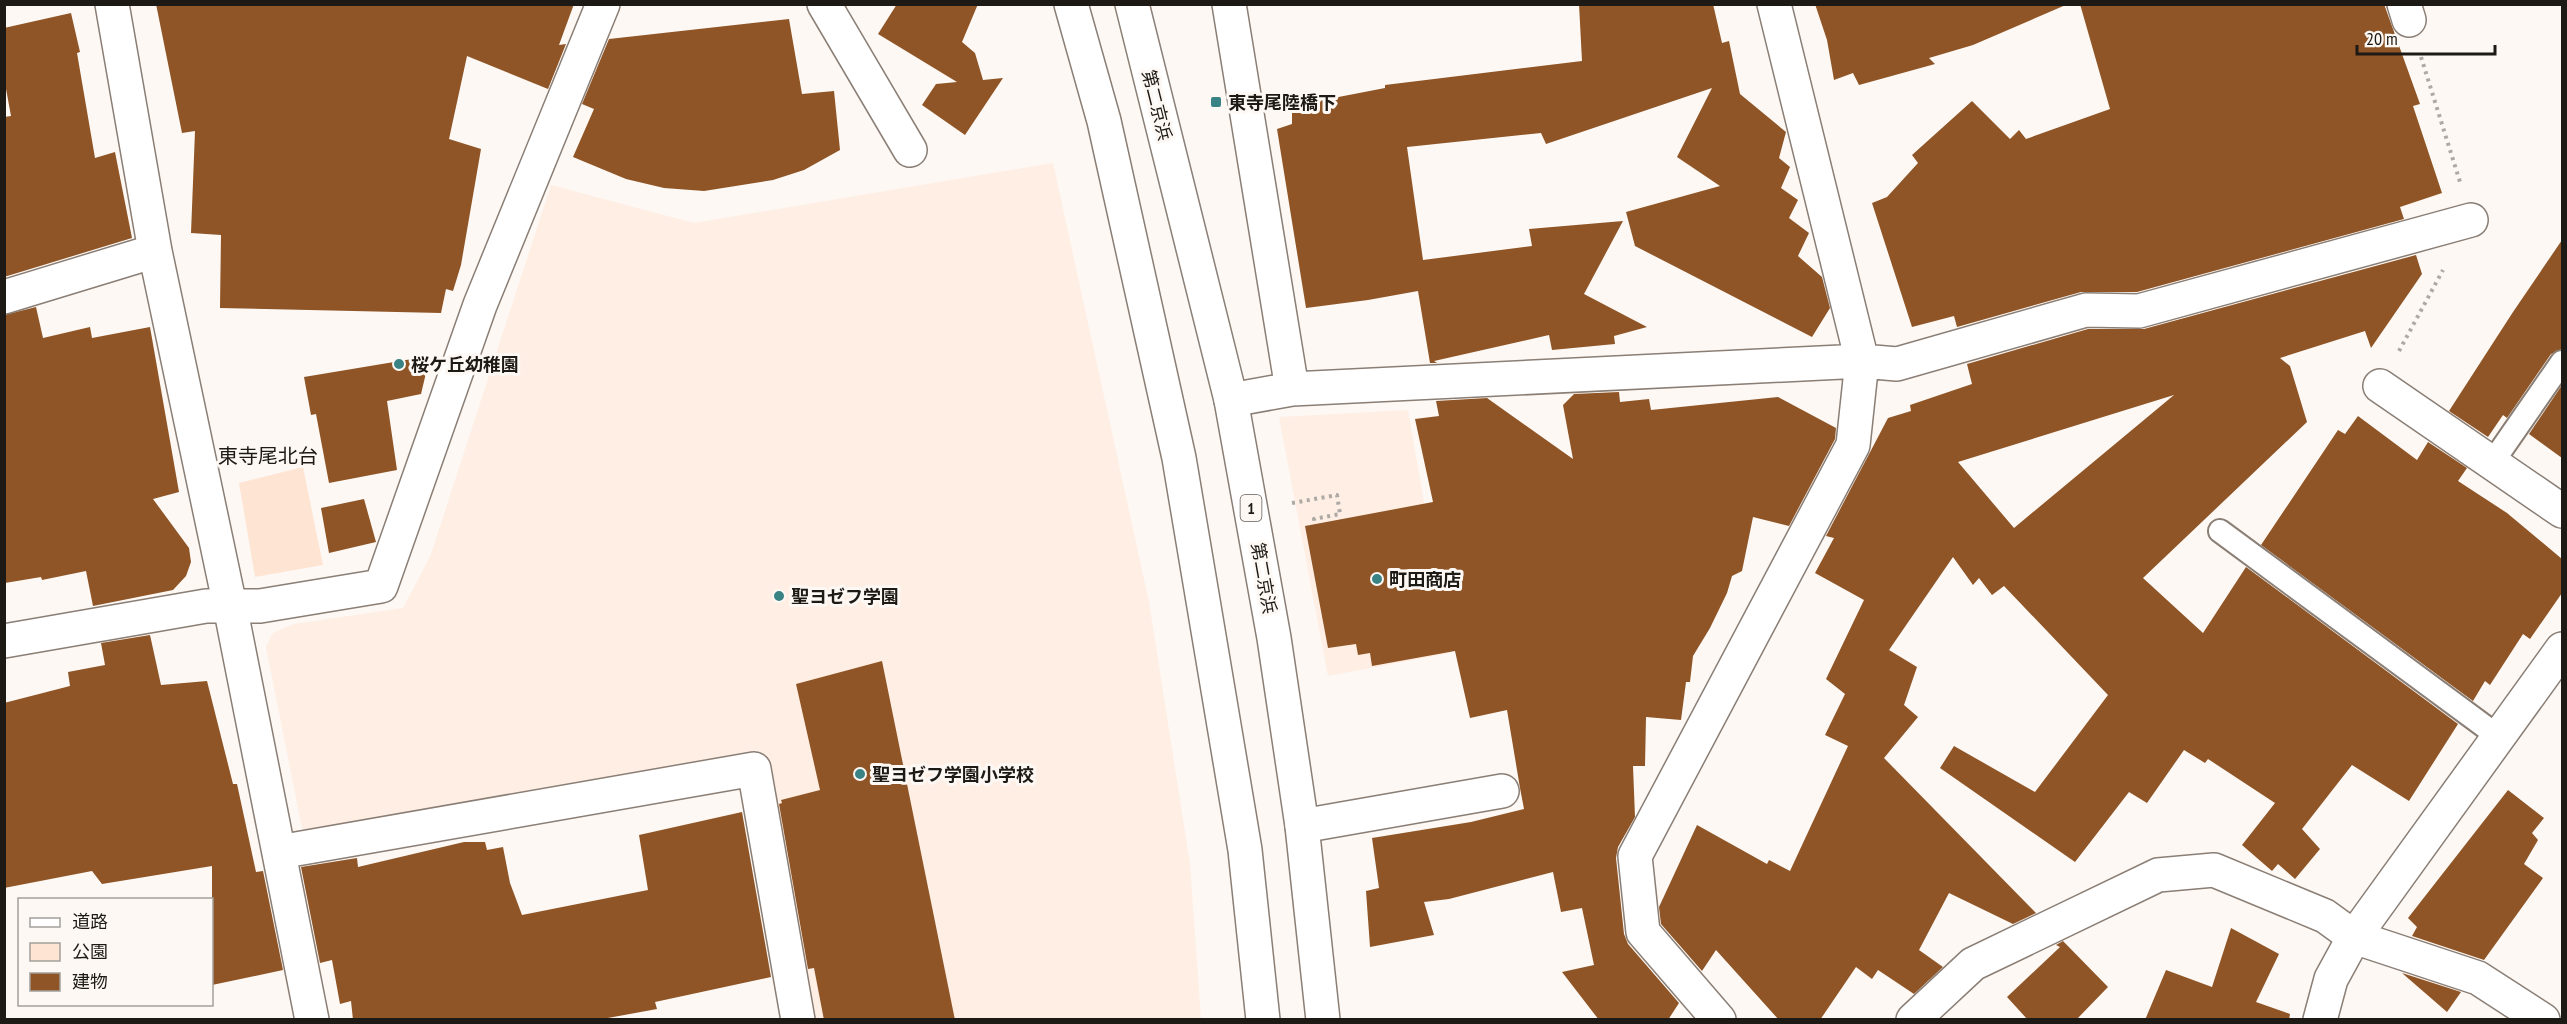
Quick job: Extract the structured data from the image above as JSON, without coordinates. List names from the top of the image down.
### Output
{
  "streets": {
    "main road": ["第二京浜", "1"]
  },
  "districts": ["東寺尾北台"],
  "places": {
    "transit": ["東寺尾陸橋下"],
    "other": [
      "桜ケ丘幼稚園",
      "町田商店",
      "聖ヨゼフ学園",
      "聖ヨゼフ学園小学校"
    ]
  },
  "legend": ["道路", "公園", "建物"],
  "scale_bar": "20 m"
}
